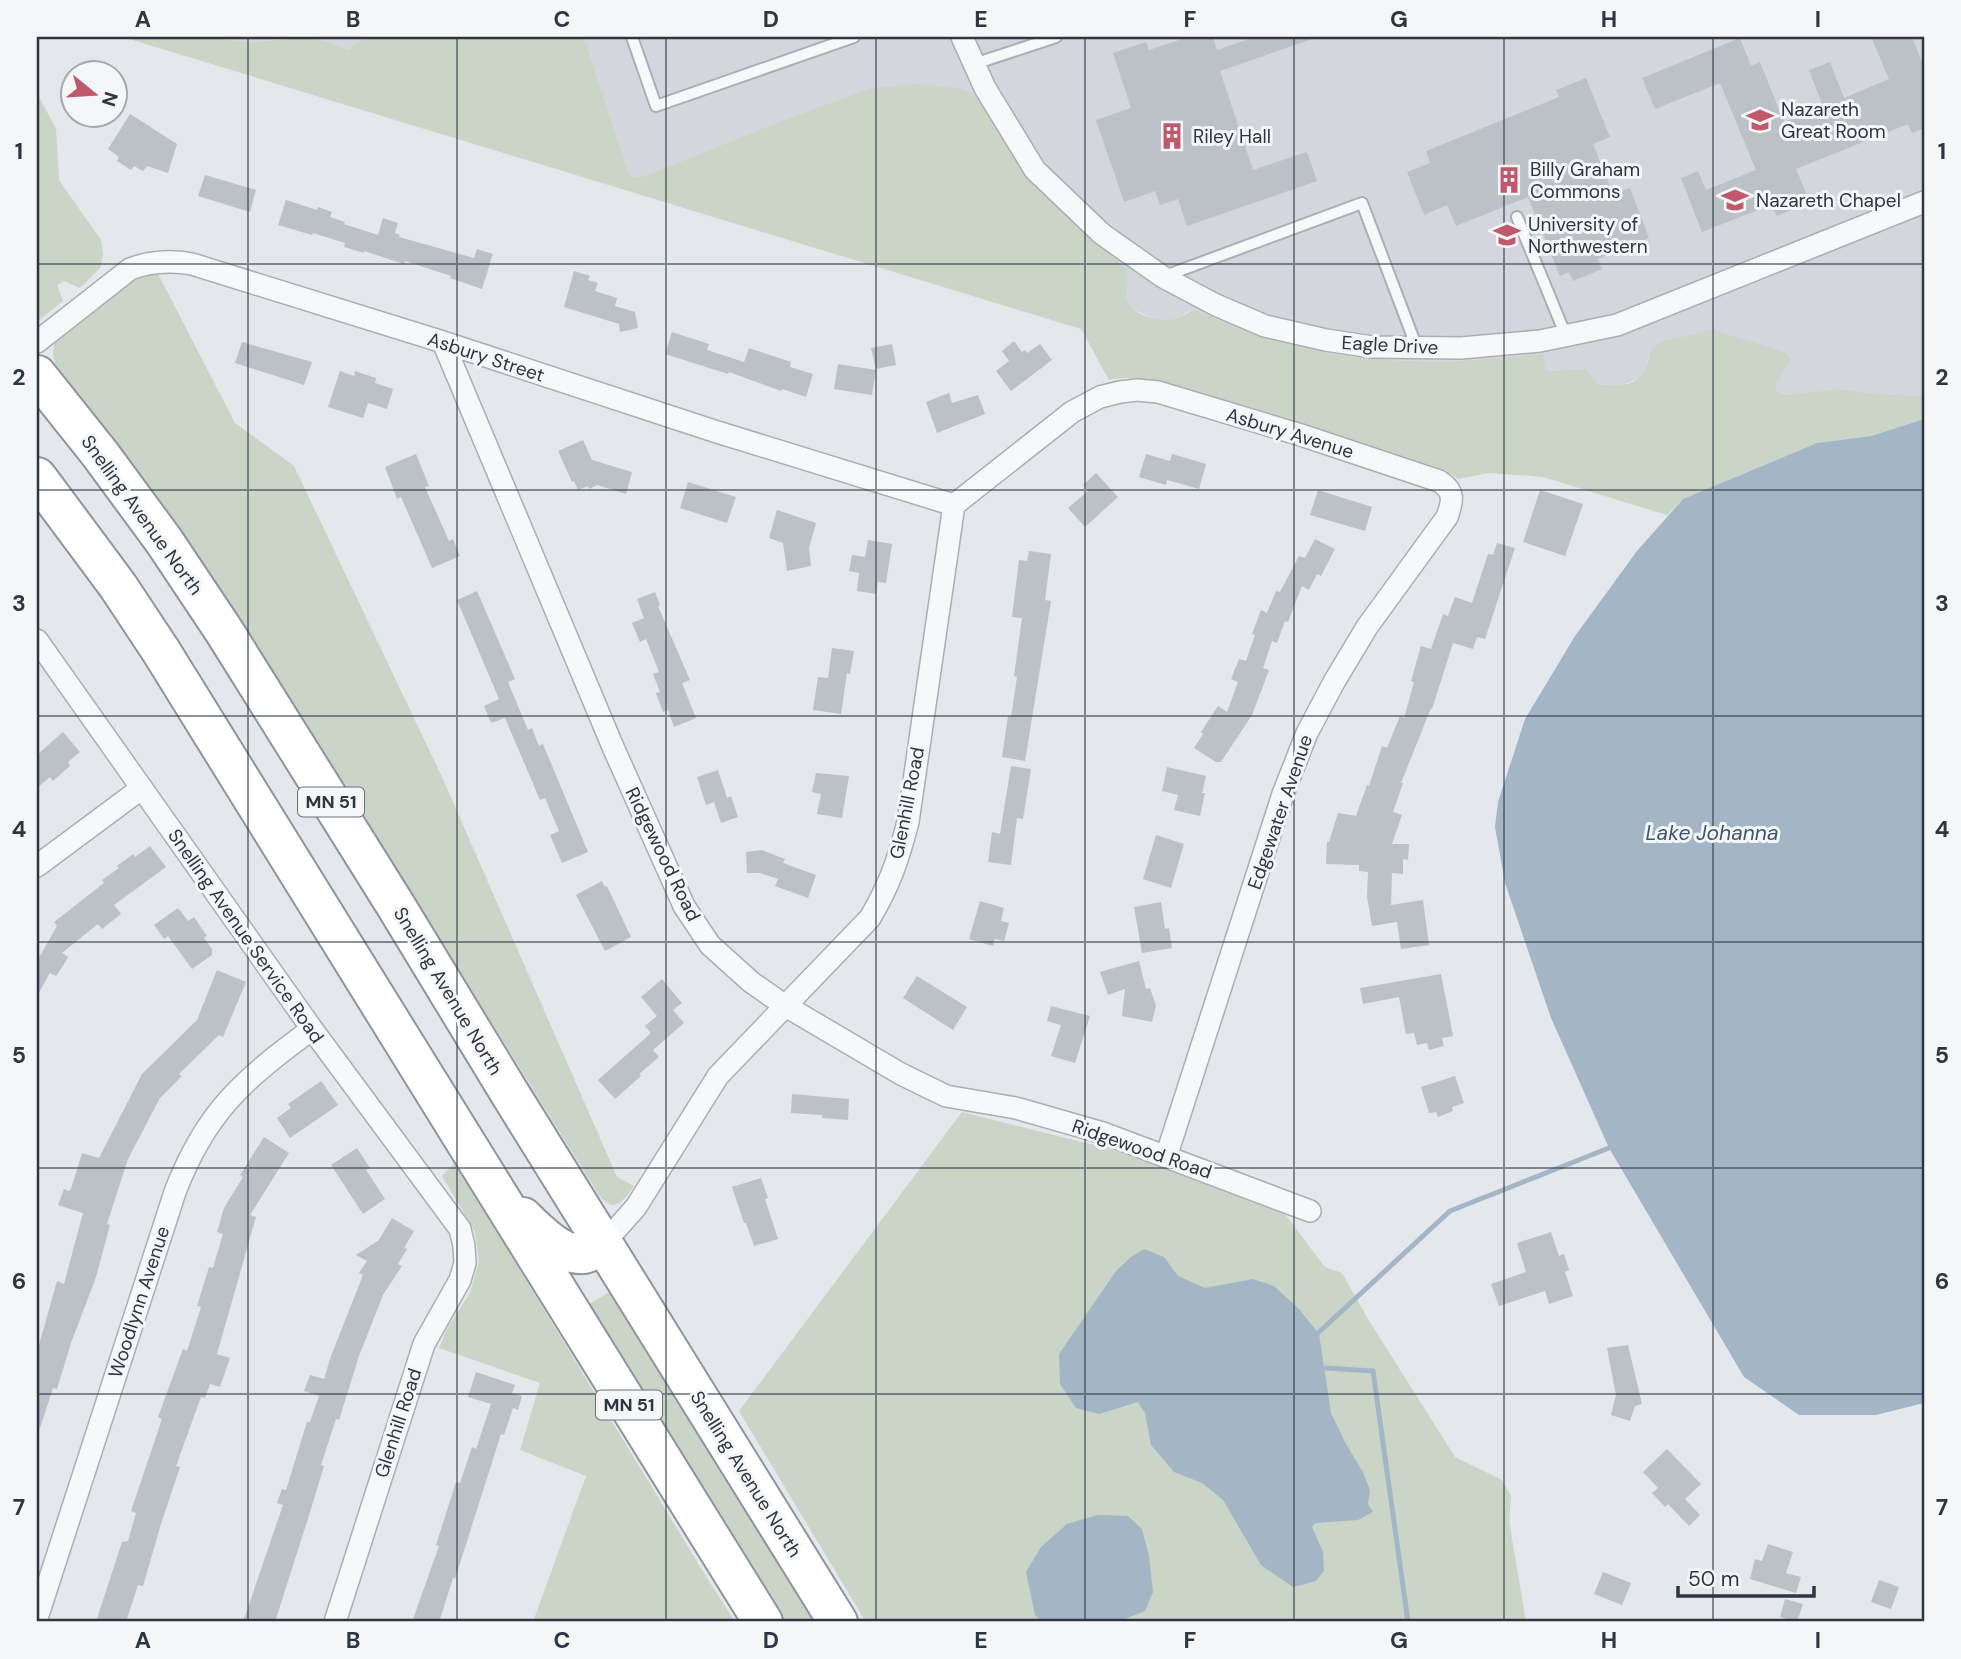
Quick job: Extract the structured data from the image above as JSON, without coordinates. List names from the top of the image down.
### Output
{
  "streets": {
    "highway": ["Snelling Avenue North", "MN 51"],
    "street": [
      "Eagle Drive",
      "Asbury Street",
      "Asbury Avenue",
      "Glenhill Road",
      "Edgewater Avenue",
      "Ridgewood Road",
      "Snelling Avenue Service Road",
      "Woodlynn Avenue"
    ]
  },
  "crossings": [
    ["Asbury Street", "Asbury Avenue"],
    ["Asbury Street", "Glenhill Road"],
    ["Asbury Street", "Ridgewood Road"],
    ["Asbury Avenue", "Glenhill Road"],
    ["Asbury Avenue", "Edgewater Avenue"],
    ["Snelling Avenue North", "Glenhill Road"],
    ["Glenhill Road", "Ridgewood Road"],
    ["Glenhill Road", "Snelling Avenue Service Road"],
    ["Edgewater Avenue", "Ridgewood Road"],
    ["Snelling Avenue Service Road", "Woodlynn Avenue"]
  ],
  "water": ["Lake Johanna"],
  "places": {
    "school or university": ["Nazareth Great Room", "Nazareth Chapel", "University of Northwestern"],
    "building": ["Riley Hall", "Billy Graham Commons"]
  },
  "scale_bar": "50 m",
  "north": "right",
  "grid": {
    "columns": [
      "A",
      "B",
      "C",
      "D",
      "E",
      "F",
      "G",
      "H",
      "I"
    ],
    "rows": [
      "1",
      "2",
      "3",
      "4",
      "5",
      "6",
      "7"
    ]
  }
}
